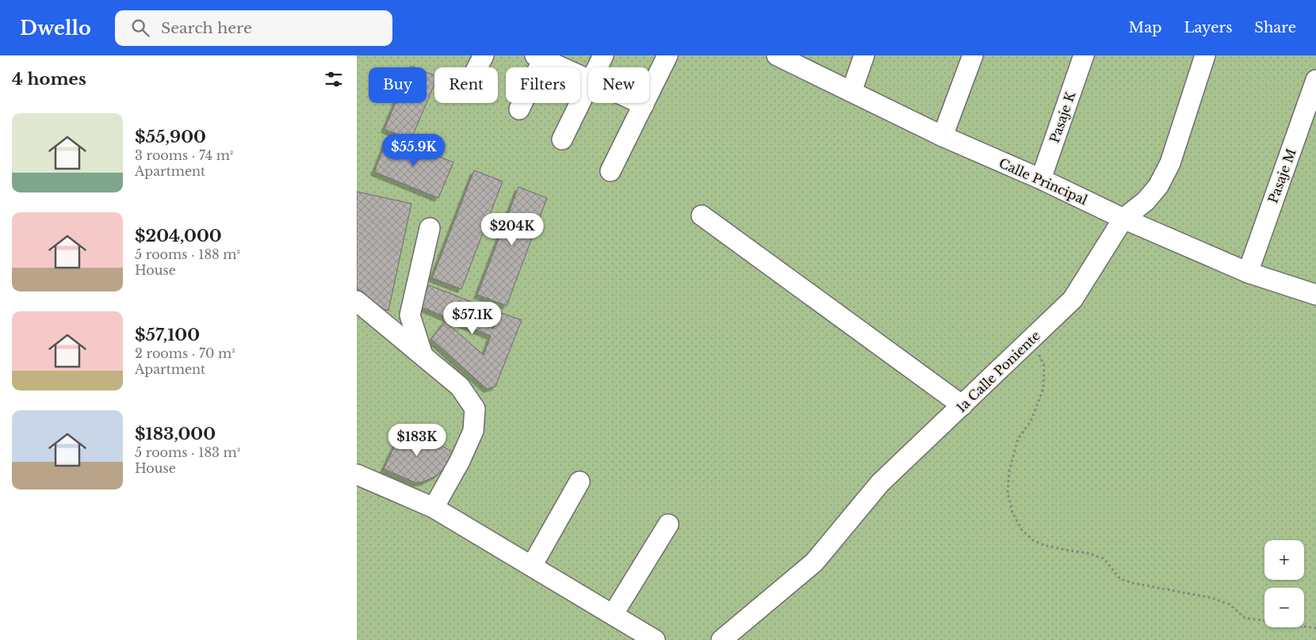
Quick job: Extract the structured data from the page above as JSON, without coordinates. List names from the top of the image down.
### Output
{
  "streets": {
    "street": [
      "Pasaje K",
      "Pasaje M",
      "Calle Principal",
      "1a Calle Poniente"
    ]
  },
  "crossings": [
    ["Pasaje K", "Calle Principal"],
    ["Pasaje M", "Calle Principal"],
    ["Calle Principal", "1a Calle Poniente"]
  ],
  "page": {
    "header": "Dwello",
    "search": "Search here",
    "nav": ["Map", "Layers", "Share"],
    "heading": "4 homes",
    "chip": [
      "Buy",
      "Rent",
      "Filters",
      "New"
    ],
    "list": [
      {
        "name": "$55,900",
        "note": "3 rooms · 74 m² · Apartment"
      },
      {
        "name": "$204,000",
        "note": "5 rooms · 188 m² · House"
      },
      {
        "name": "$57,100",
        "note": "2 rooms · 70 m² · Apartment"
      },
      {
        "name": "$183,000",
        "note": "5 rooms · 183 m² · House"
      }
    ],
    "price": [
      "$55.9K",
      "$204K",
      "$57.1K",
      "$183K"
    ],
    "map_buttons": ["+", "−"]
  }
}
